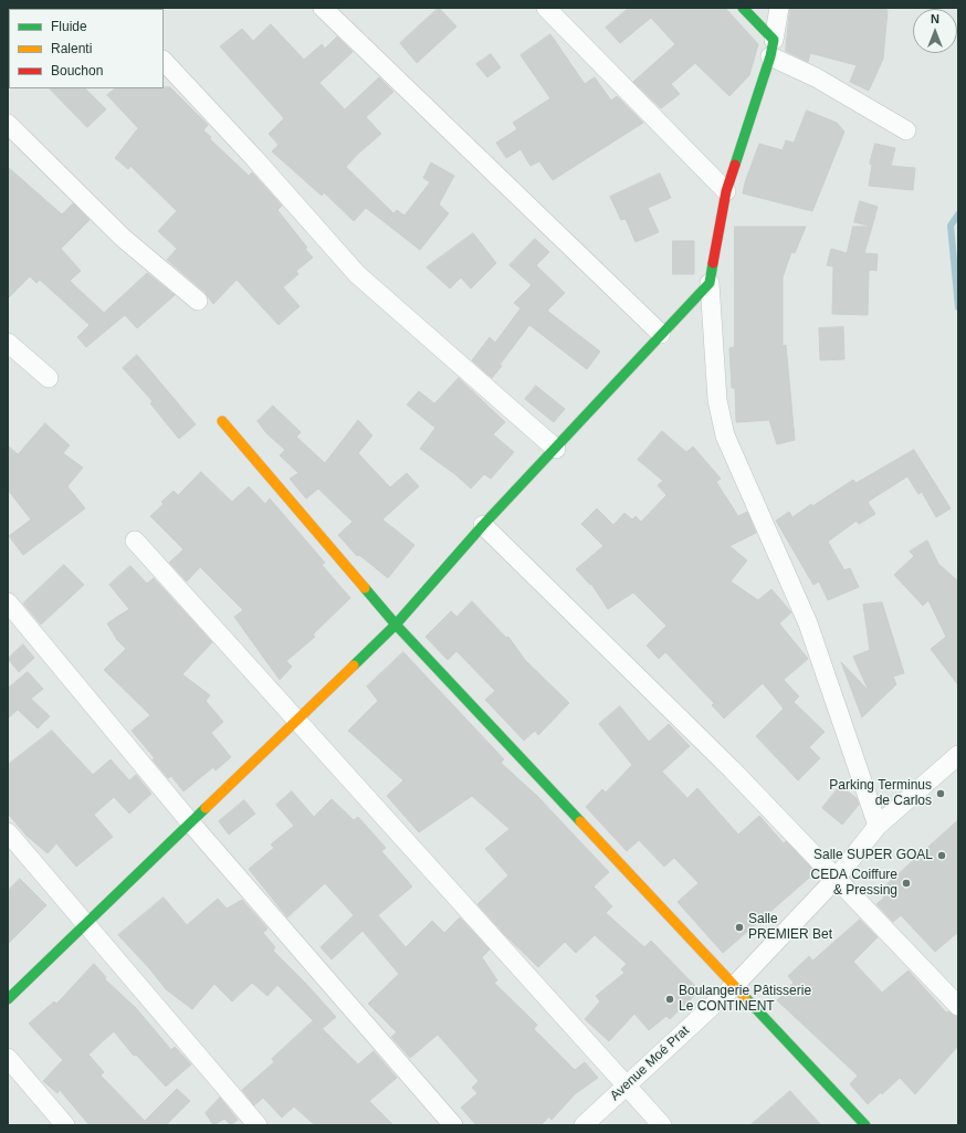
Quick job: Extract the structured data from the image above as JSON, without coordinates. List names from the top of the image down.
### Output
{
  "streets": {
    "street": ["Avenue Moé Prat"]
  },
  "places": [
    "Parking Terminus de Carlos",
    "Salle SUPER GOAL",
    "CEDA Coiffure & Pressing",
    "Salle PREMIER Bet",
    "Boulangerie Pâtisserie Le CONTINENT"
  ],
  "legend": ["Fluide", "Ralenti", "Bouchon"],
  "north": "top"
}
